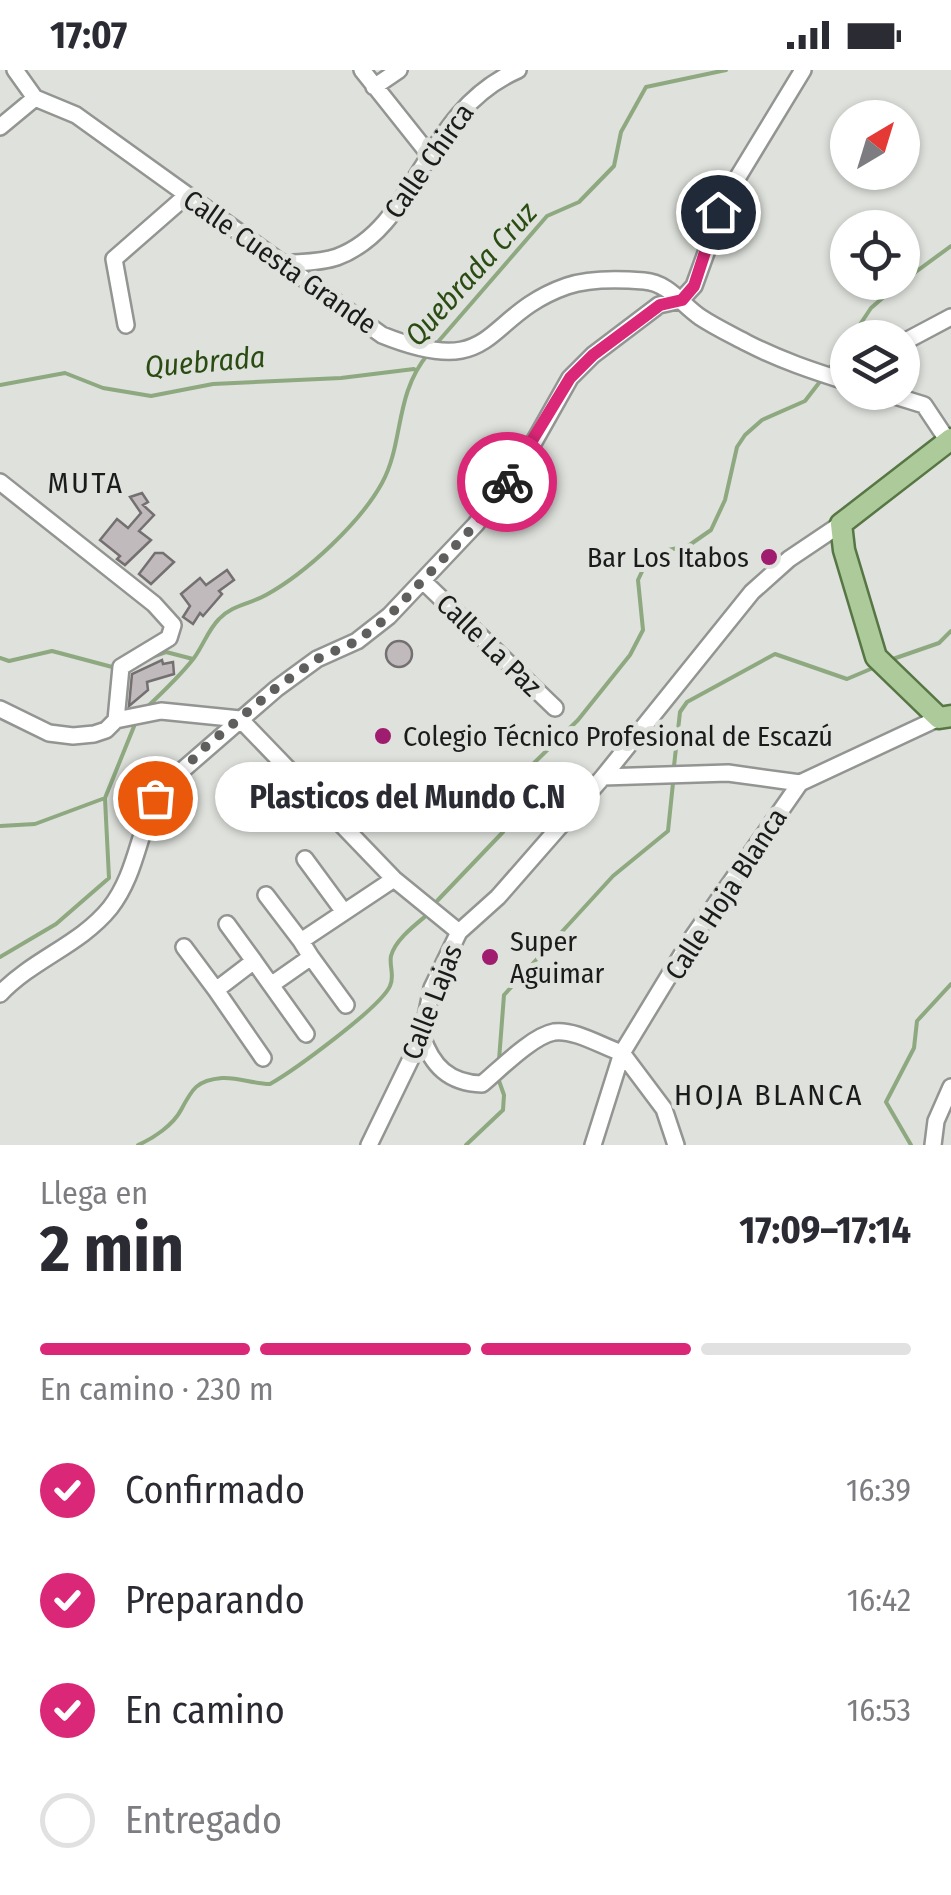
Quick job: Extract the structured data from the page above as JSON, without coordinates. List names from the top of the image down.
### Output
{
  "streets": {
    "street": [
      "Calle Chirca",
      "Calle Cuesta Grande",
      "Calle La Paz",
      "Calle Hoja Blanca",
      "Calle Lajas"
    ]
  },
  "crossings": [
    ["Calle Chirca", "Calle Cuesta Grande"]
  ],
  "districts": ["MUTA", "HOJA BLANCA"],
  "water": ["Quebrada Cruz", "Quebrada"],
  "places": [
    "Bar Los Itabos",
    "Colegio Técnico Profesional de Escazú",
    "Plasticos del Mundo C.N",
    "Super Aguimar"
  ],
  "north": "top right",
  "page": {
    "status": "17:07",
    "bubble": "Plasticos del Mundo C.N",
    "heading": ["2 min", "Llega en", "17:09–17:14"],
    "bar": "En camino · 230 m",
    "list": [
      ["Confirmado", "16:39"],
      ["Preparando", "16:42"],
      ["En camino", "16:53"],
      "Entregado"
    ]
  }
}
